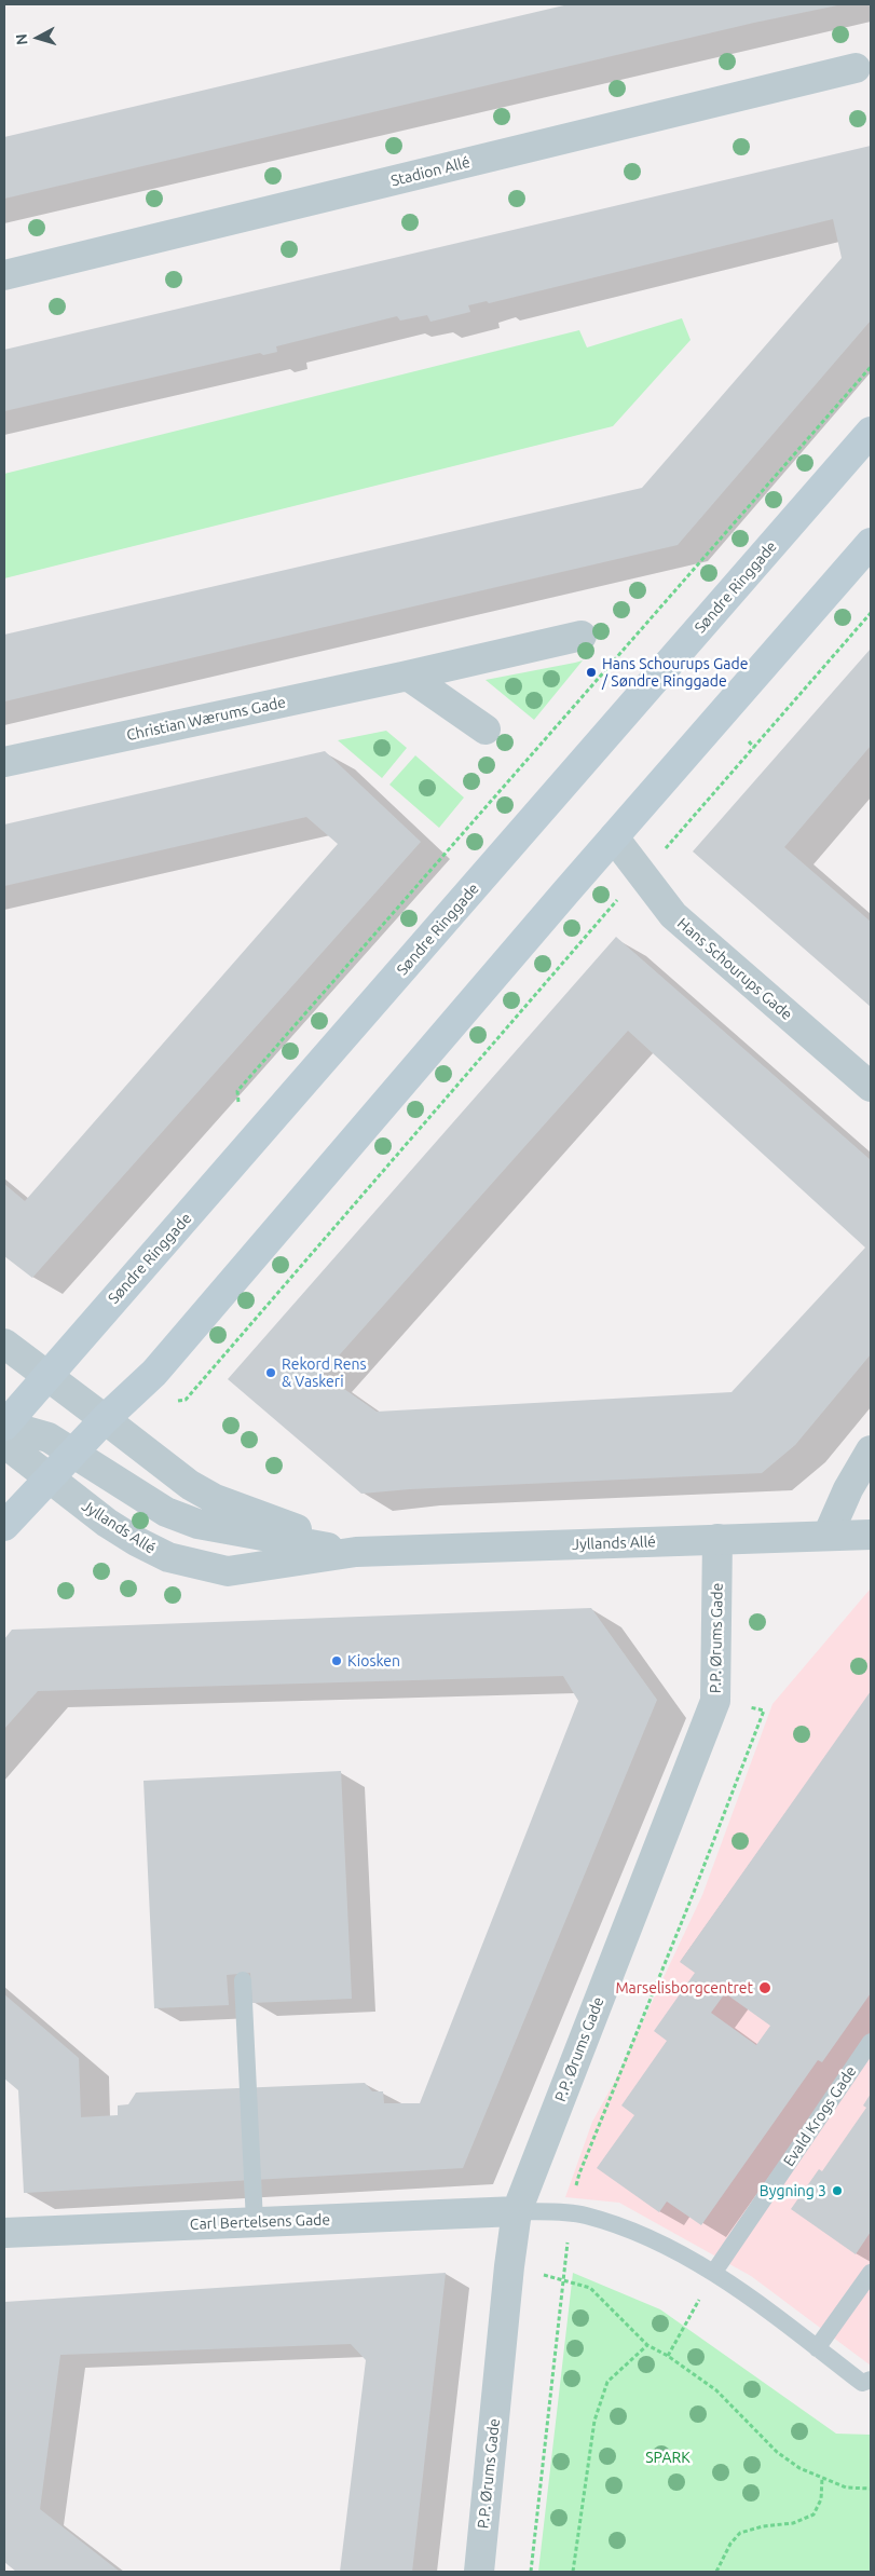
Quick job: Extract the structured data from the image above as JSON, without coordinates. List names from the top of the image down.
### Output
{
  "streets": {
    "main road": ["Søndre Ringgade"],
    "street": [
      "Stadion Allé",
      "Christian Wærums Gade",
      "Hans Schourups Gade",
      "Jyllands Allé",
      "P.P. Ørums Gade",
      "Carl Bertelsens Gade"
    ],
    "lane": ["Evald Krogs Gade"]
  },
  "crossings": [
    ["Søndre Ringgade", "Jyllands Allé"],
    ["Jyllands Allé", "P.P. Ørums Gade"],
    ["P.P. Ørums Gade", "Carl Bertelsens Gade"]
  ],
  "parks": ["SPARK"],
  "places": [
    "Hans Schourups Gade / Søndre Ringgade",
    "Rekord Rens & Vaskeri",
    "Kiosken",
    "Marselisborgcentret",
    "Bygning 3"
  ],
  "north": "left"
}
